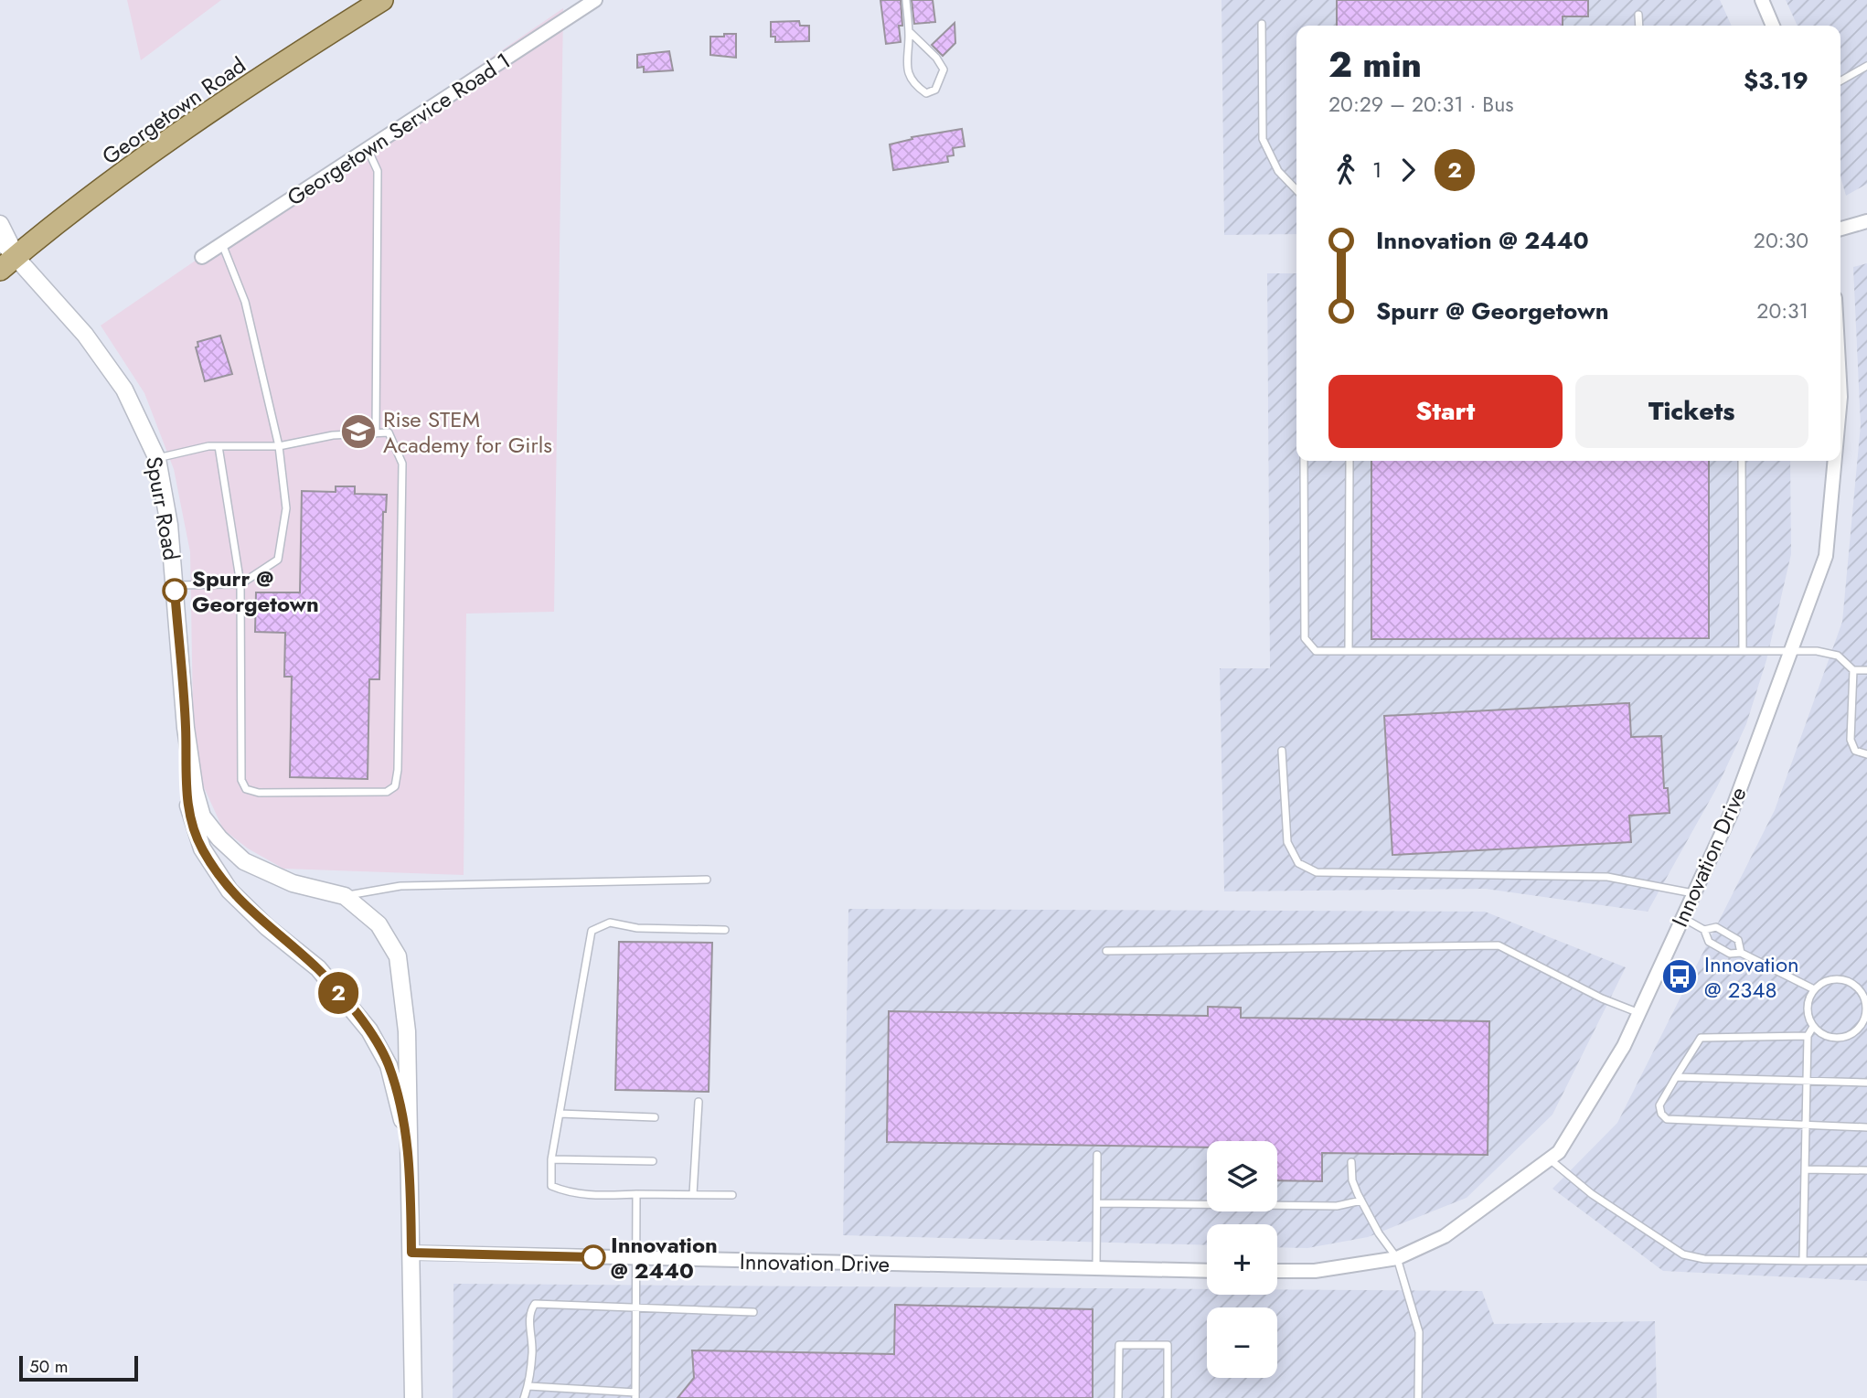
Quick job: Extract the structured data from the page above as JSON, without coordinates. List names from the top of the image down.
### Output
{
  "streets": {
    "main road": ["Georgetown Road"],
    "street": ["Georgetown Service Road 1", "Spurr Road", "Innovation Drive"]
  },
  "crossings": [
    ["Georgetown Road", "Spurr Road"],
    ["Spurr Road", "Innovation Drive"]
  ],
  "places": {
    "school or university": ["Rise STEM Academy for Girls"],
    "other": ["Spurr @ Georgetown", "Innovation @ 2440"],
    "bus stop": ["Innovation @ 2348"]
  },
  "lines": ["bus line 2"],
  "scale_bar": "50 m",
  "page": {
    "on_map": "2",
    "heading": ["2 min", "20:29 – 20:31 · Bus", "$3.19"],
    "legs": ["1", "2"],
    "list": [
      {
        "name": "Innovation @ 2440",
        "value": "20:30"
      },
      {
        "name": "Spurr @ Georgetown",
        "value": "20:31"
      }
    ],
    "buttons": ["Start", "Tickets"],
    "map_buttons": ["+", "−"],
    "scale": "50 m"
  }
}
